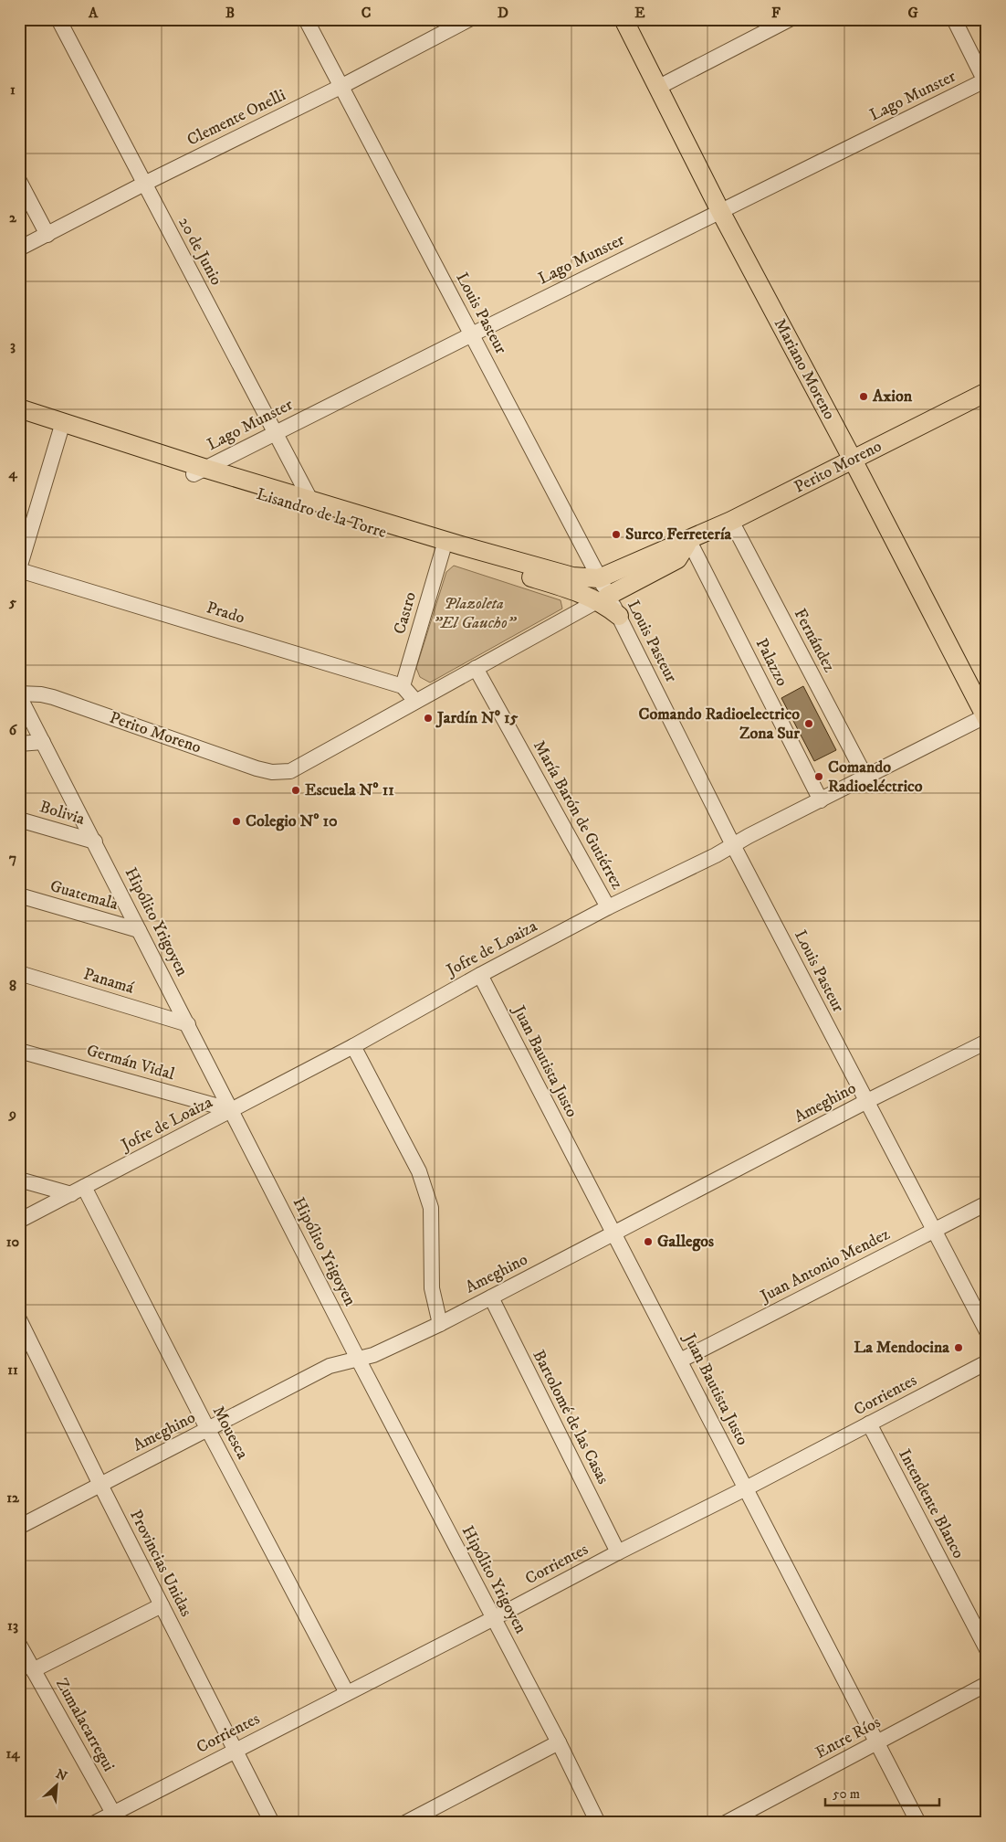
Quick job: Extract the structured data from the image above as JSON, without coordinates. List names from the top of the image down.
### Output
{
  "streets": {
    "main road": ["Mariano Moreno", "Perito Moreno", "Lisandro de la Torre"],
    "street": [
      "Lago Munster",
      "Clemente Onelli",
      "20 de Junio",
      "Louis Pasteur",
      "Prado",
      "Castro",
      "Fernández",
      "Palazzo",
      "Bolivia",
      "María Barón de Gutiérrez",
      "Guatemala",
      "Hipólito Yrigoyen",
      "Jofre de Loaiza",
      "Panamá",
      "Juan Bautista Justo",
      "Germán Vidal",
      "Ameghino",
      "Juan Antonio Mendez",
      "Corrientes",
      "Bartolomé de las Casas",
      "Mouesca",
      "Intendente Blanco",
      "Provincias Unidas",
      "Zumalacarregui",
      "Entre Ríos"
    ]
  },
  "crossings": [
    ["Lago Munster", "20 de Junio"],
    ["Lago Munster", "Louis Pasteur"],
    ["Lago Munster", "Mariano Moreno"],
    ["Lago Munster", "Lisandro de la Torre"],
    ["Clemente Onelli", "20 de Junio"],
    ["Clemente Onelli", "Louis Pasteur"],
    ["20 de Junio", "Lisandro de la Torre"],
    ["Louis Pasteur", "Perito Moreno"],
    ["Louis Pasteur", "Lisandro de la Torre"],
    ["Louis Pasteur", "Jofre de Loaiza"],
    ["Louis Pasteur", "Ameghino"],
    ["Louis Pasteur", "Juan Antonio Mendez"],
    ["Mariano Moreno", "Perito Moreno"],
    ["Mariano Moreno", "Jofre de Loaiza"],
    ["Perito Moreno", "Lisandro de la Torre"],
    ["Perito Moreno", "Fernández"],
    ["Perito Moreno", "Palazzo"],
    ["Perito Moreno", "Hipólito Yrigoyen"],
    ["Lisandro de la Torre", "Castro"],
    ["Prado", "Castro"],
    ["Fernández", "Jofre de Loaiza"],
    ["Palazzo", "Jofre de Loaiza"],
    ["Bolivia", "Hipólito Yrigoyen"],
    ["María Barón de Gutiérrez", "Jofre de Loaiza"],
    ["Guatemala", "Hipólito Yrigoyen"],
    ["Hipólito Yrigoyen", "Jofre de Loaiza"],
    ["Hipólito Yrigoyen", "Panamá"],
    ["Hipólito Yrigoyen", "Germán Vidal"],
    ["Hipólito Yrigoyen", "Ameghino"],
    ["Hipólito Yrigoyen", "Corrientes"],
    ["Jofre de Loaiza", "Juan Bautista Justo"],
    ["Jofre de Loaiza", "Germán Vidal"],
    ["Jofre de Loaiza", "Mouesca"],
    ["Juan Bautista Justo", "Ameghino"],
    ["Juan Bautista Justo", "Juan Antonio Mendez"],
    ["Juan Bautista Justo", "Corrientes"],
    ["Juan Bautista Justo", "Entre Ríos"],
    ["Ameghino", "Bartolomé de las Casas"],
    ["Ameghino", "Mouesca"],
    ["Ameghino", "Provincias Unidas"],
    ["Corrientes", "Bartolomé de las Casas"],
    ["Corrientes", "Mouesca"],
    ["Corrientes", "Intendente Blanco"],
    ["Corrientes", "Provincias Unidas"],
    ["Corrientes", "Zumalacarregui"]
  ],
  "parks": ["Plazoleta \"El Gaucho\""],
  "places": [
    "Axion",
    "Surco Ferretería",
    "Jardín Nº 15",
    "Comando Radioelectrico Zona Sur",
    "Comando Radioeléctrico",
    "Escuela Nº 11",
    "Colegio Nº 10",
    "Gallegos",
    "La Mendocina"
  ],
  "scale_bar": "50 m",
  "north": "top right",
  "grid": {
    "columns": [
      "A",
      "B",
      "C",
      "D",
      "E",
      "F",
      "G"
    ],
    "rows": [
      "1",
      "2",
      "3",
      "4",
      "5",
      "6",
      "7",
      "8",
      "9",
      "10",
      "11",
      "12",
      "13",
      "14"
    ]
  }
}
